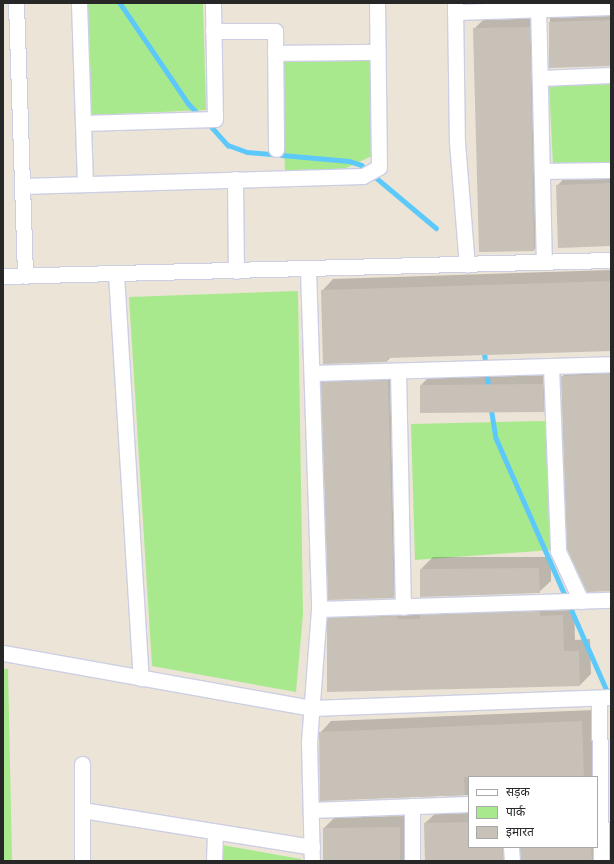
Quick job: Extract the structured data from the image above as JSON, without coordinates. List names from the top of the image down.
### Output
{
  "legend": ["सड़क", "पार्क", "इमारत"]
}
